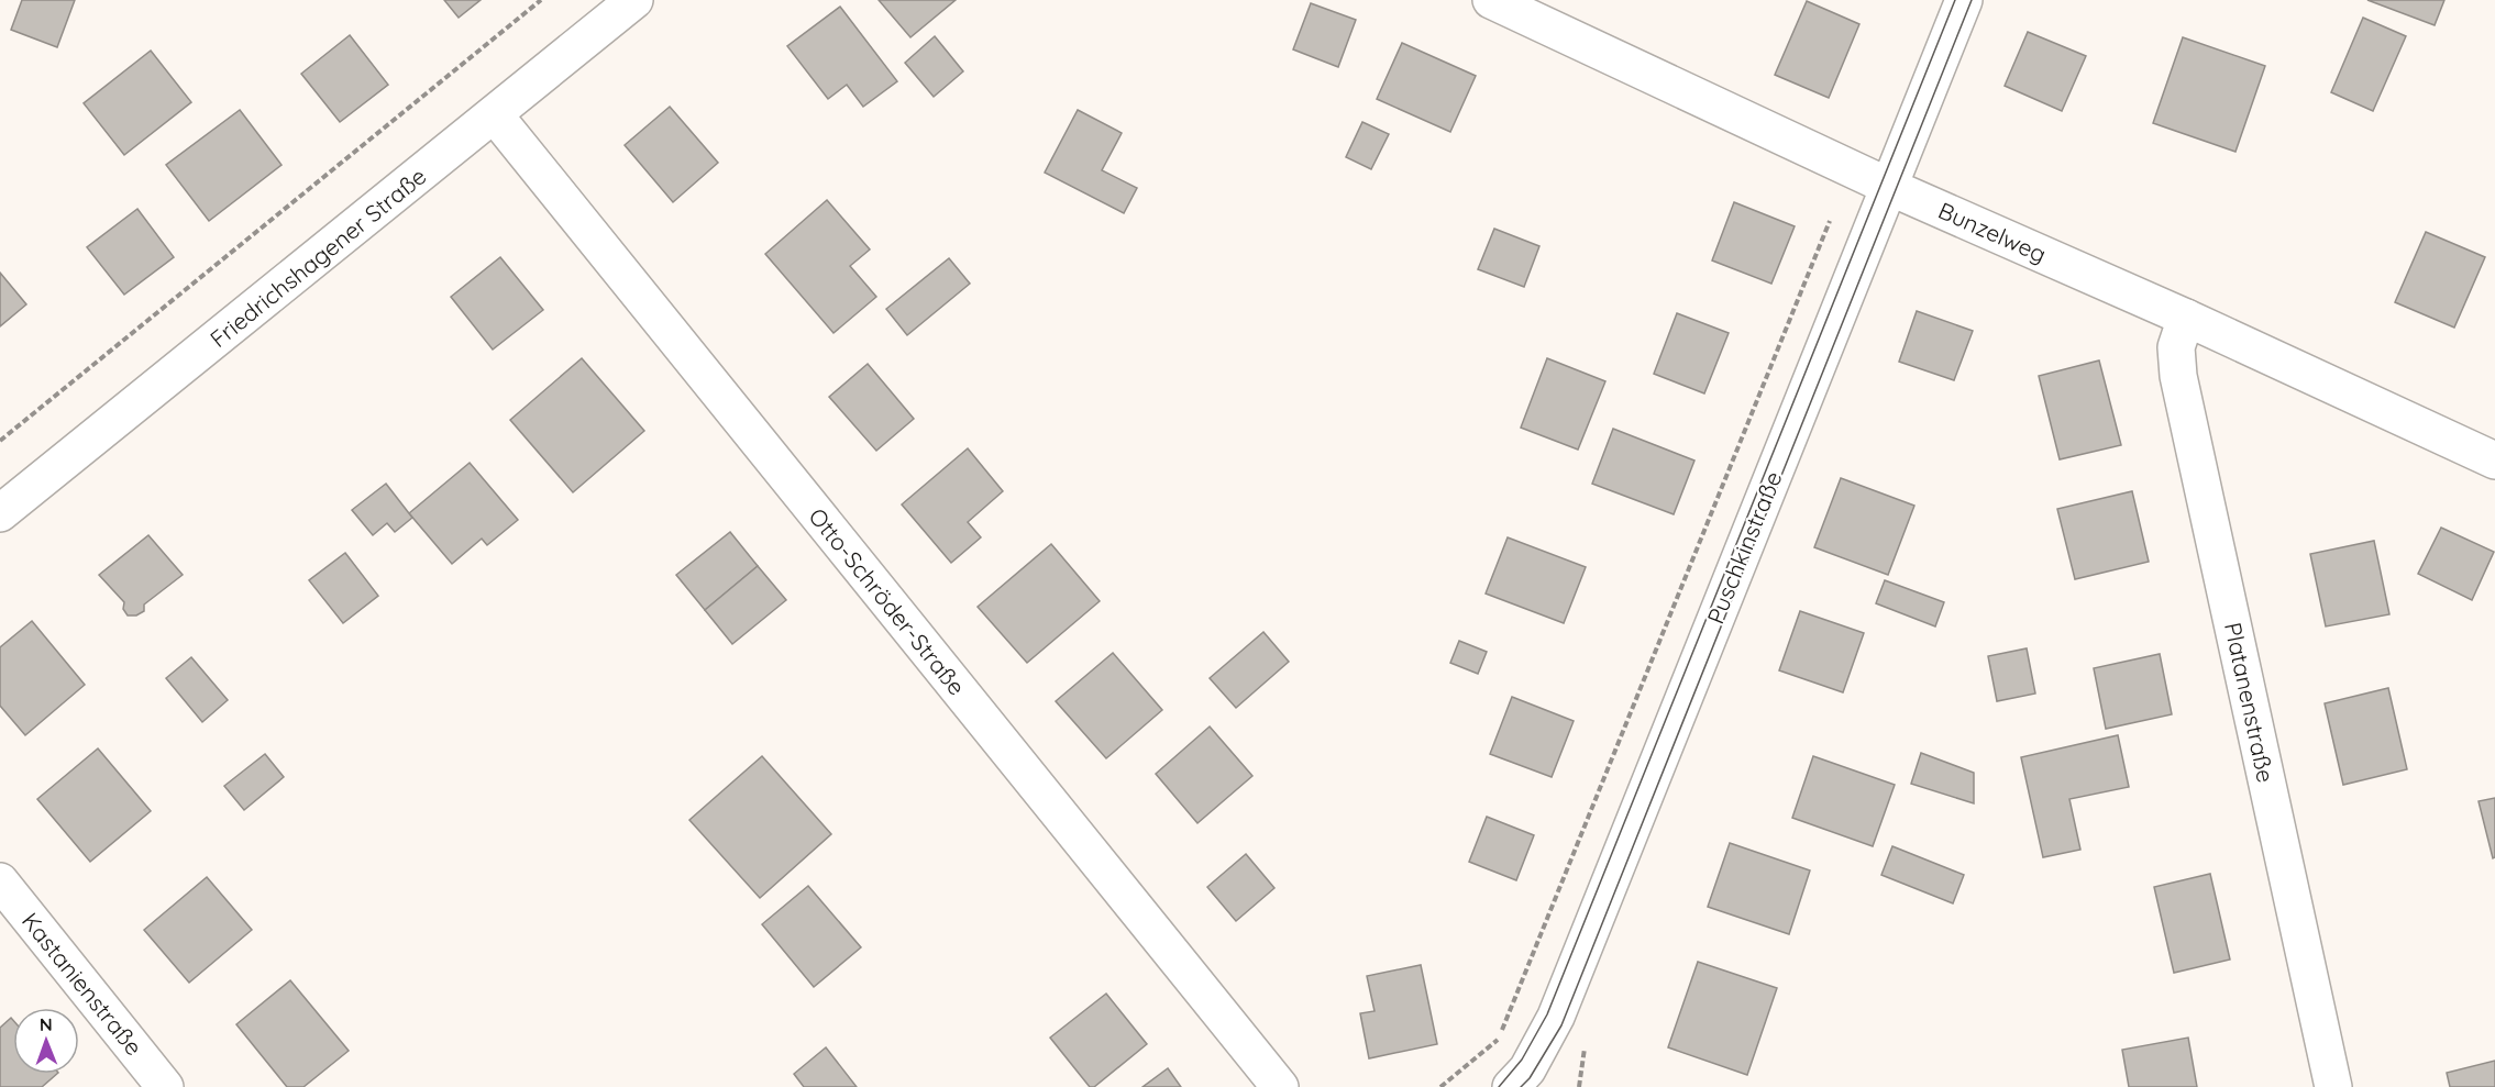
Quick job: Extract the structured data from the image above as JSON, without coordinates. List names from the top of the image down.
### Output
{
  "streets": {
    "street": [
      "Bunzelweg",
      "Friedrichshagener Straße",
      "Puschkinstraße",
      "Otto-Schröder-Straße",
      "Platanenstraße",
      "Kastanienstraße"
    ]
  },
  "crossings": [
    ["Bunzelweg", "Puschkinstraße"],
    ["Bunzelweg", "Platanenstraße"],
    ["Friedrichshagener Straße", "Otto-Schröder-Straße"]
  ],
  "north": "top"
}
